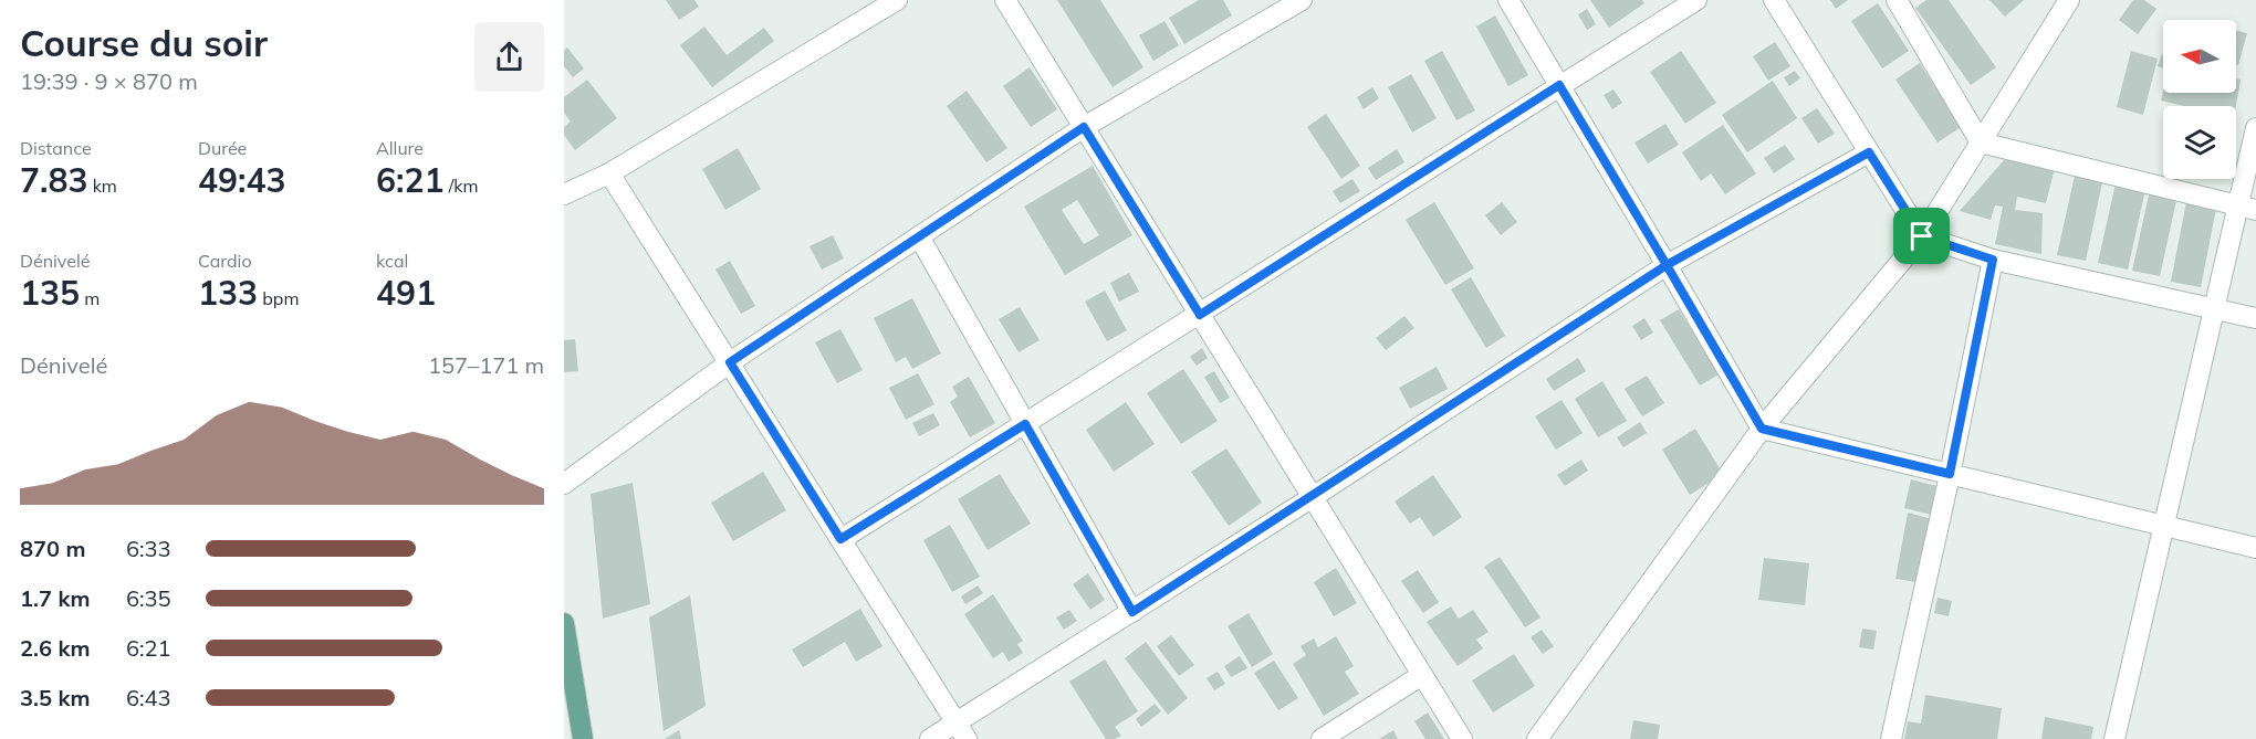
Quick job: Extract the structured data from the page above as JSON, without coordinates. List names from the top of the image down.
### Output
{
  "north": "left",
  "page": {
    "heading": ["Course du soir", "19:39 · 9 × 870 m"],
    "stats": [
      ["Distance", "7.83 km"],
      ["Durée", "49:43"],
      ["Allure", "6:21 /km"],
      ["Dénivelé", "135 m"],
      ["Cardio", "133 bpm"],
      ["kcal", "491"]
    ],
    "chart": ["Dénivelé", "157–171 m"],
    "list": [
      {
        "name": "870 m",
        "note": "6:33"
      },
      {
        "name": "1.7 km",
        "note": "6:35"
      },
      {
        "name": "2.6 km",
        "note": "6:21"
      },
      {
        "name": "3.5 km",
        "note": "6:43"
      }
    ]
  }
}
